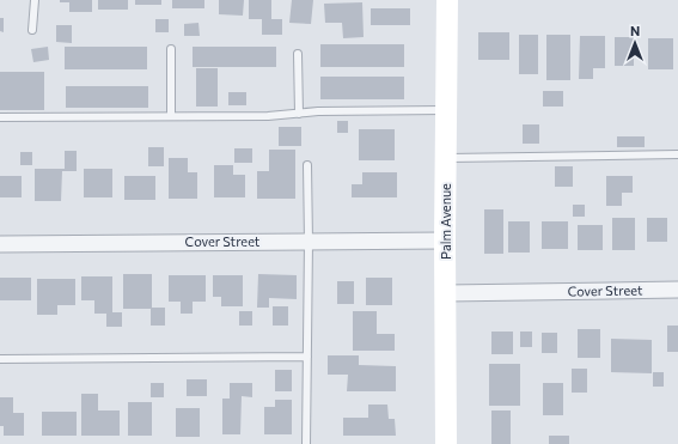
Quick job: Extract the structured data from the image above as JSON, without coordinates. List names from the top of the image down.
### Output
{
  "streets": {
    "street": ["Palm Avenue", "Cover Street"]
  },
  "crossings": [
    ["Palm Avenue", "Cover Street"]
  ],
  "north": "top"
}
